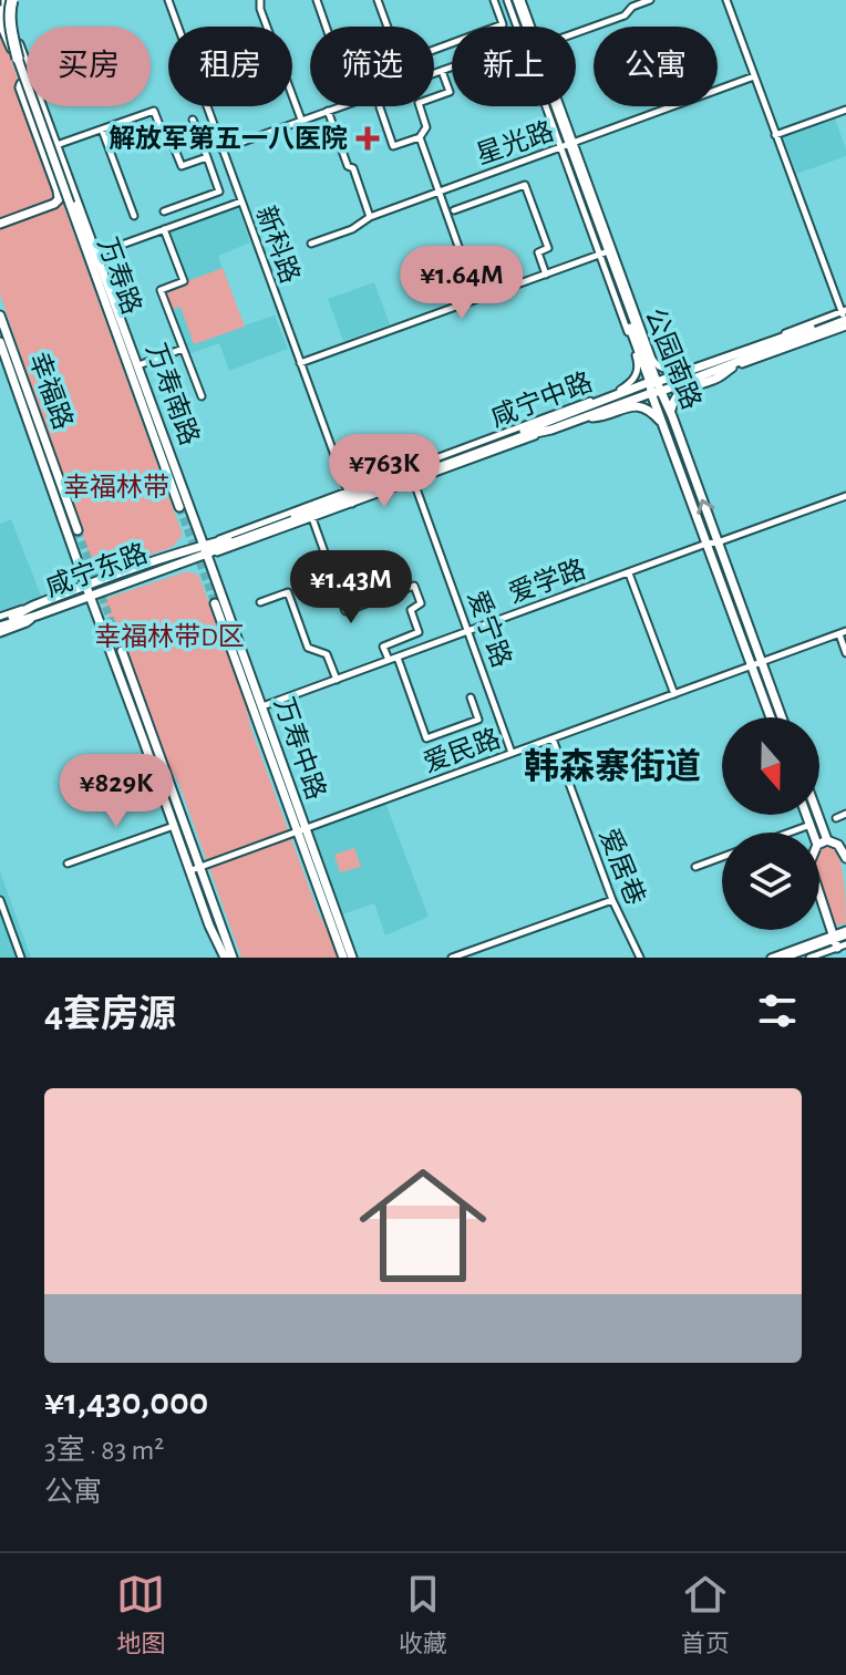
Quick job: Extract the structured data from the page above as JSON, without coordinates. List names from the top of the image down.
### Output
{
  "streets": {
    "main road": [
      "万寿路",
      "公园南路",
      "幸福路",
      "万寿南路",
      "咸宁中路",
      "咸宁东路",
      "万寿中路"
    ],
    "street": [
      "星光路",
      "新科路",
      "爱学路",
      "爱宁路",
      "爱民路",
      "爱居巷"
    ]
  },
  "crossings": [
    ["星光路", "公园南路"],
    ["新科路", "咸宁中路"],
    ["公园南路", "咸宁中路"],
    ["公园南路", "爱学路"],
    ["公园南路", "爱民路"],
    ["万寿南路", "咸宁中路"],
    ["万寿南路", "咸宁东路"],
    ["万寿南路", "万寿中路"],
    ["咸宁中路", "咸宁东路"],
    ["咸宁中路", "爱宁路"],
    ["咸宁中路", "万寿中路"],
    ["咸宁东路", "万寿中路"],
    ["爱学路", "爱宁路"],
    ["爱学路", "万寿中路"],
    ["爱宁路", "爱民路"],
    ["万寿中路", "爱民路"],
    ["爱民路", "爱居巷"]
  ],
  "districts": ["韩森寨街道"],
  "parks": ["幸福林带", "幸福林带D区"],
  "places": {
    "health": ["解放军第五一八医院"]
  },
  "north": "bottom",
  "page": {
    "chip": [
      "买房",
      "租房",
      "筛选",
      "新上",
      "公寓"
    ],
    "price": [
      "¥1.64M",
      "¥763K",
      "¥1.43M",
      "¥829K"
    ],
    "heading": "4套房源",
    "list": [
      {
        "name": "¥1,430,000",
        "note": "3室 · 83 m² · 公寓"
      }
    ],
    "tabs": ["地图", "收藏", "首页"]
  }
}
